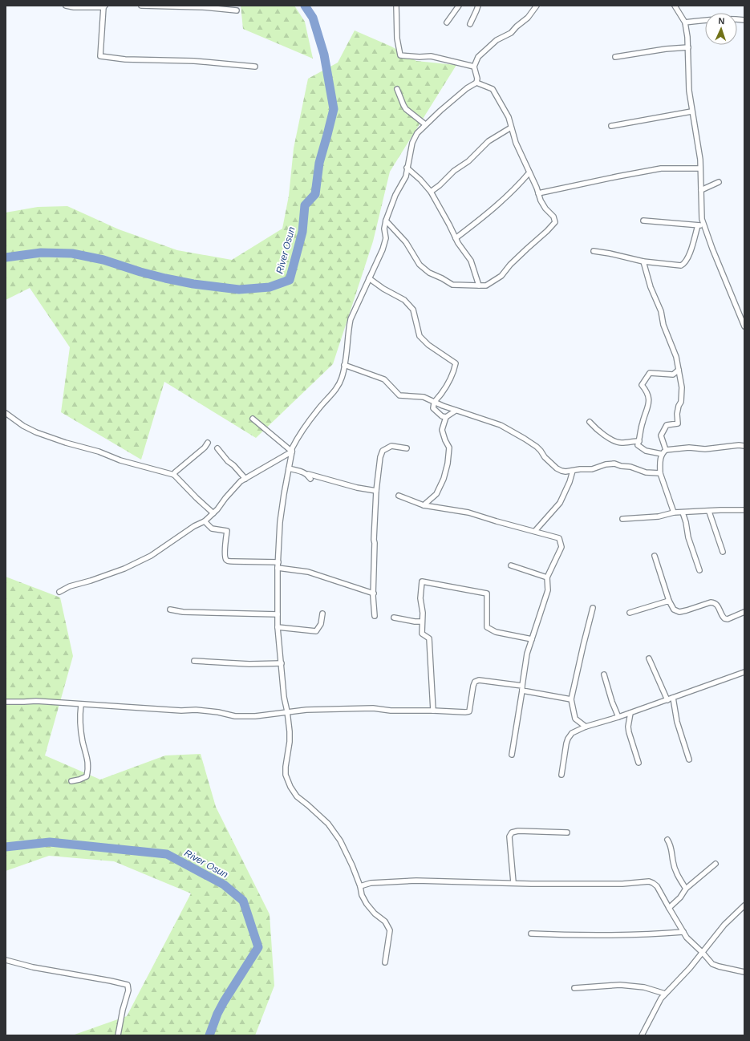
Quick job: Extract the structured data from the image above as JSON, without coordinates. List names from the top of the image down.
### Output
{
  "water": ["River Osun"],
  "north": "top"
}
